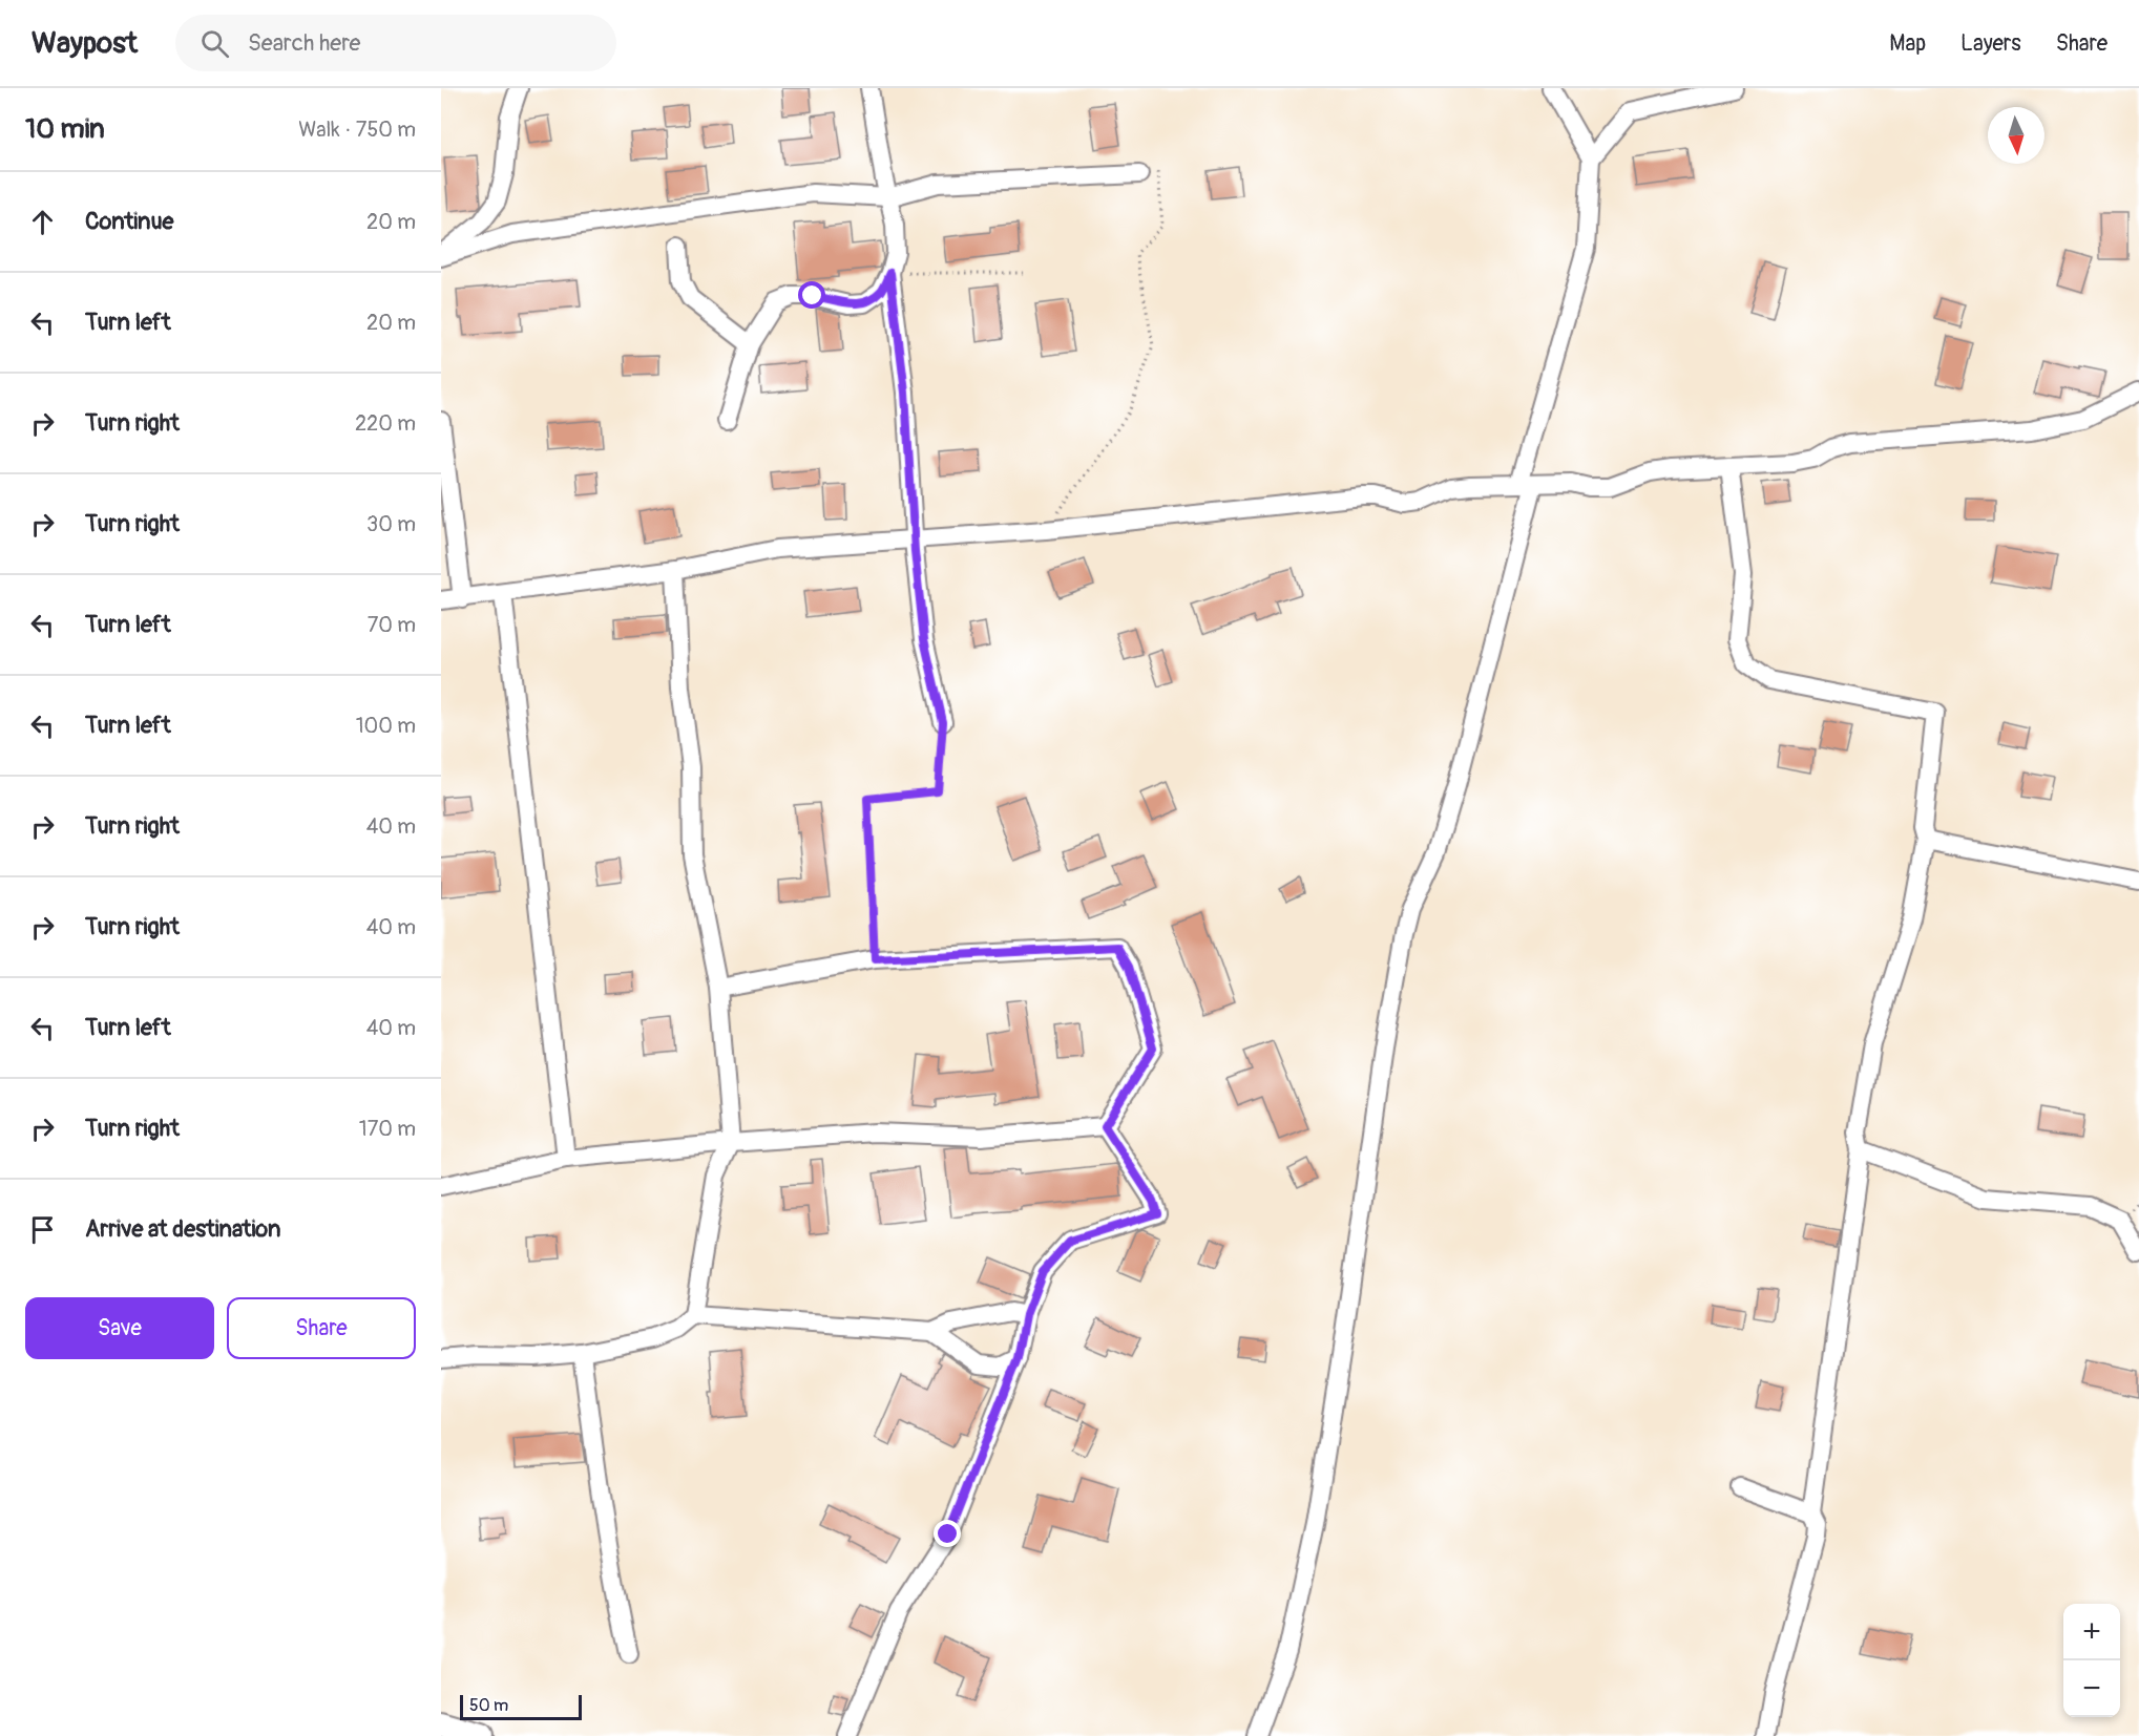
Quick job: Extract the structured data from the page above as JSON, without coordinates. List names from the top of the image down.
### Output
{
  "scale_bar": "50 m",
  "north": "bottom",
  "page": {
    "header": "Waypost",
    "search": "Search here",
    "nav": ["Map", "Layers", "Share"],
    "heading": ["10 min", "Walk · 750 m"],
    "list": [
      ["Continue", "20 m"],
      ["Turn left", "20 m"],
      ["Turn right", "220 m"],
      ["Turn right", "30 m"],
      ["Turn left", "70 m"],
      ["Turn left", "100 m"],
      ["Turn right", "40 m"],
      ["Turn right", "40 m"],
      ["Turn left", "40 m"],
      ["Turn right", "170 m"],
      "Arrive at destination"
    ],
    "buttons": ["Save", "Share"],
    "map_buttons": ["+", "−"],
    "scale": "50 m"
  }
}
